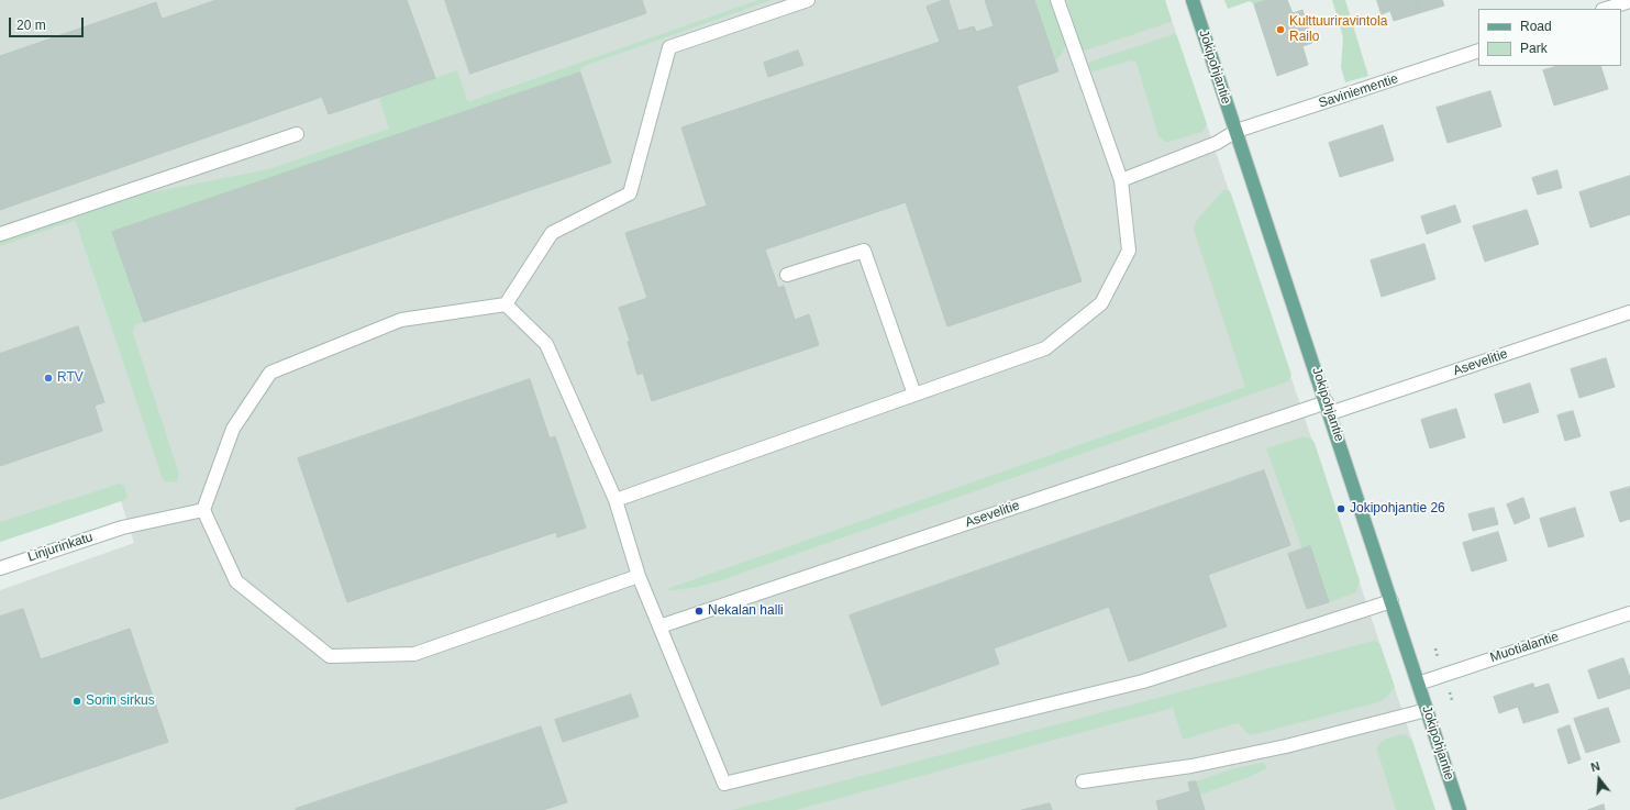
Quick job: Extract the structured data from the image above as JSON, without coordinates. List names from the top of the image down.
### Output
{
  "streets": {
    "main road": ["Jokipohjantie"],
    "street": [
      "Saviniementie",
      "Asevelitie",
      "Linjurinkatu",
      "Muotialantie"
    ]
  },
  "crossings": [
    ["Jokipohjantie", "Saviniementie"],
    ["Jokipohjantie", "Asevelitie"],
    ["Jokipohjantie", "Muotialantie"]
  ],
  "places": [
    "Kulttuuriravintola Railo",
    "RTV",
    "Jokipohjantie 26",
    "Nekalan halli",
    "Sorin sirkus"
  ],
  "legend": ["Road", "Park"],
  "scale_bar": "20 m",
  "north": "top"
}
